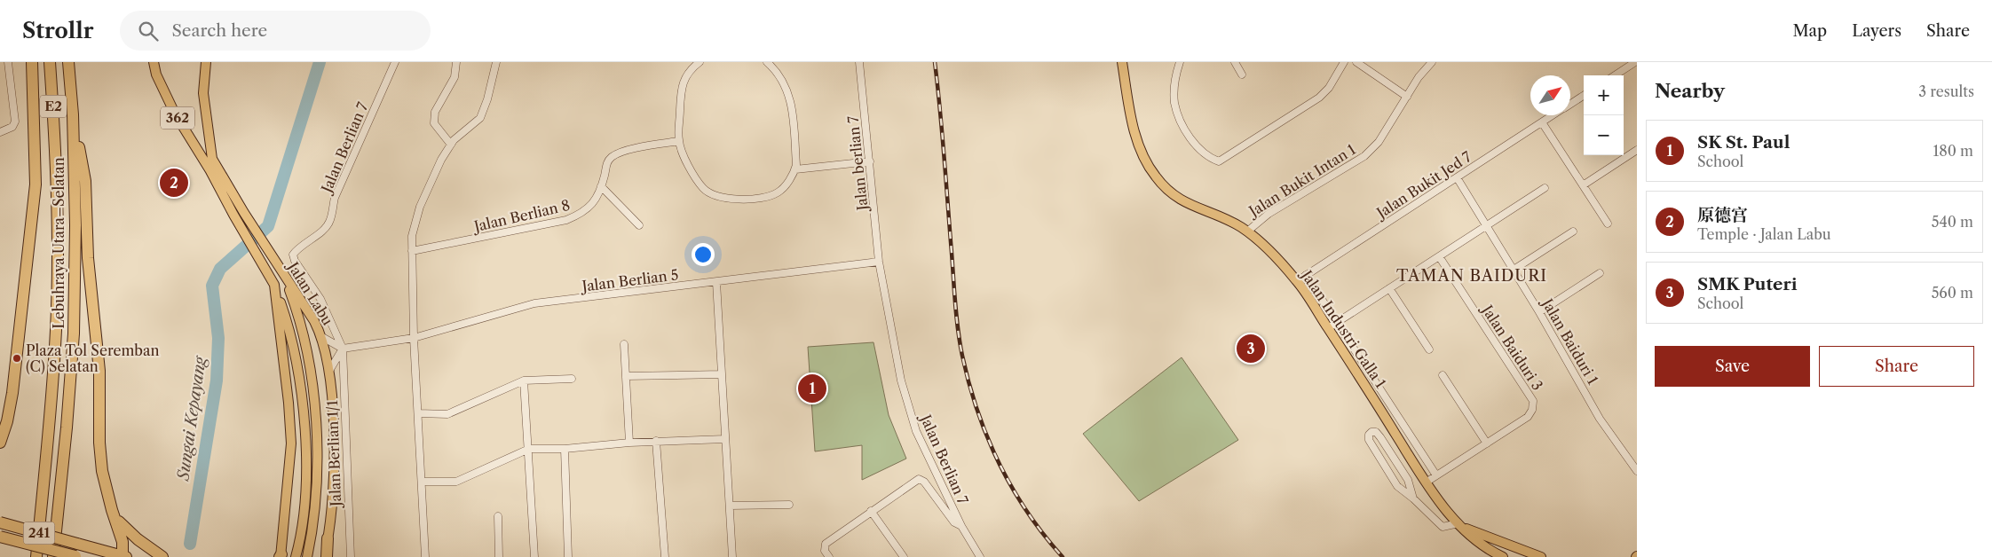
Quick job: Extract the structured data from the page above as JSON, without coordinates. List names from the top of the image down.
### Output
{
  "streets": {
    "highway": ["E2", "Lebuhraya Utara–Selatan", "241"],
    "main road": ["362", "Jalan Labu", "Jalan Industri Galla 1"],
    "street": [
      "Jalan Berlian 7",
      "Jalan berlian 7",
      "Jalan Bukit Intan 1",
      "Jalan Bukit Jed 7",
      "Jalan Berlian 8",
      "Jalan Berlian 5",
      "Jalan Baiduri 1",
      "Jalan Baiduri 3",
      "Jalan Berlian 1/1"
    ]
  },
  "crossings": [
    ["Jalan Berlian 7", "Jalan berlian 7"],
    ["Jalan Berlian 7", "Jalan Berlian 5"],
    ["Jalan Berlian 7", "Jalan Berlian 1/1"],
    ["Jalan berlian 7", "Jalan Berlian 5"],
    ["Jalan Bukit Intan 1", "Jalan Industri Galla 1"],
    ["Jalan Bukit Jed 7", "Jalan Industri Galla 1"],
    ["Jalan Bukit Jed 7", "Jalan Baiduri 1"],
    ["Jalan Berlian 5", "Jalan Berlian 1/1"]
  ],
  "districts": ["TAMAN BAIDURI"],
  "water": ["Sungai Kepayang"],
  "places": ["Plaza Tol Seremban (C) Selatan"],
  "north": "top right",
  "page": {
    "header": "Strollr",
    "search": "Search here",
    "nav": ["Map", "Layers", "Share"],
    "heading": ["Nearby", "3 results"],
    "map_buttons": ["+", "−"],
    "list": [
      {
        "mark": "1",
        "name": "SK St. Paul",
        "note": "School",
        "value": "180 m"
      },
      {
        "mark": "2",
        "name": "原德宫",
        "note": "Temple · Jalan Labu",
        "value": "540 m"
      },
      {
        "mark": "3",
        "name": "SMK Puteri",
        "note": "School",
        "value": "560 m"
      }
    ],
    "pins": ["2", "3", "1"],
    "buttons": ["Save", "Share"]
  }
}
